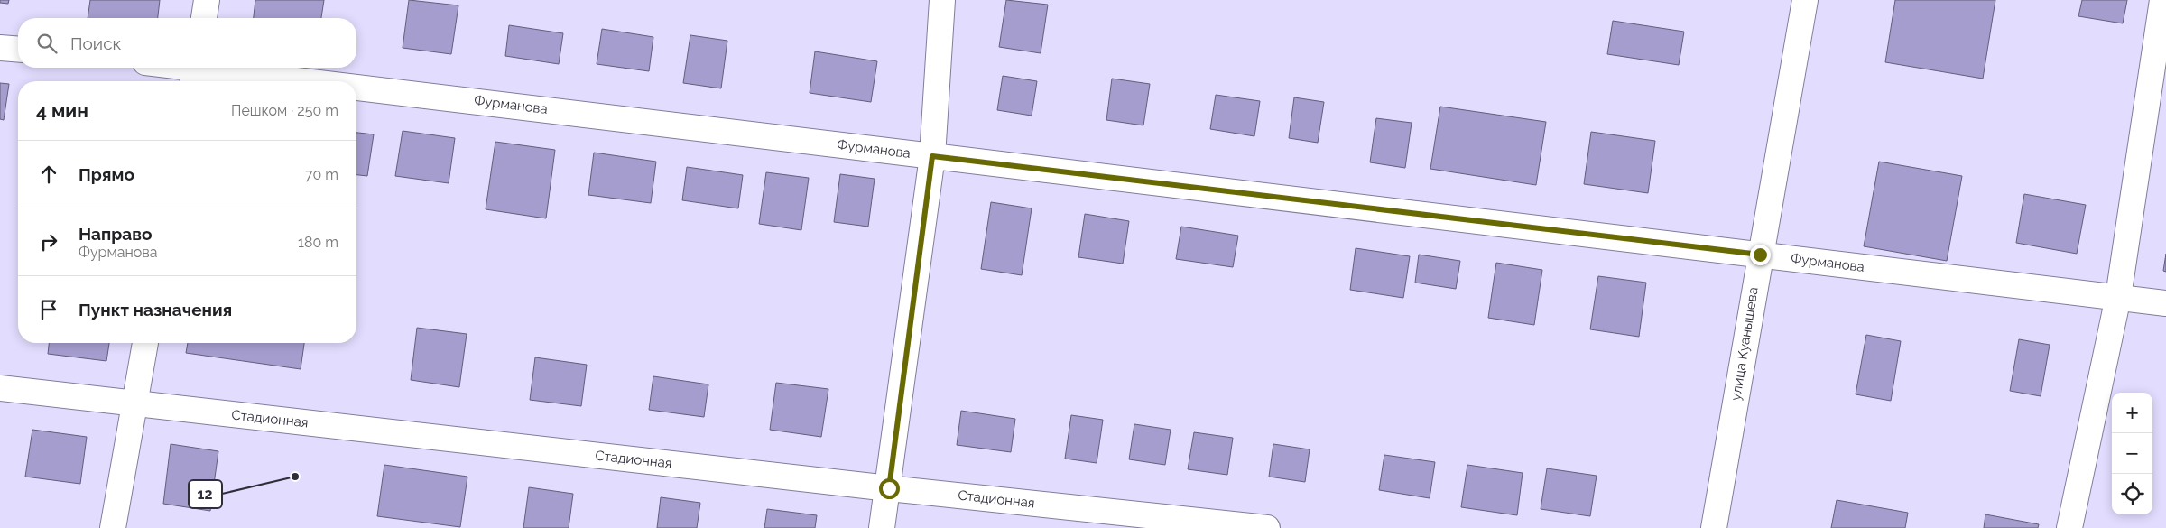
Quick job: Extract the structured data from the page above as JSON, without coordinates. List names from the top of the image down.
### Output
{
  "streets": {
    "street": ["Фурманова", "улица Куанышева", "Стадионная"]
  },
  "crossings": [
    ["Фурманова", "улица Куанышева"]
  ],
  "places": ["12"],
  "page": {
    "search": "Поиск",
    "heading": ["4 мин", "Пешком · 250 m"],
    "list": [
      ["Прямо", "70 m"],
      ["Направо", "Фурманова", "180 m"],
      "Пункт назначения"
    ],
    "map_buttons": ["+", "−"]
  }
}
